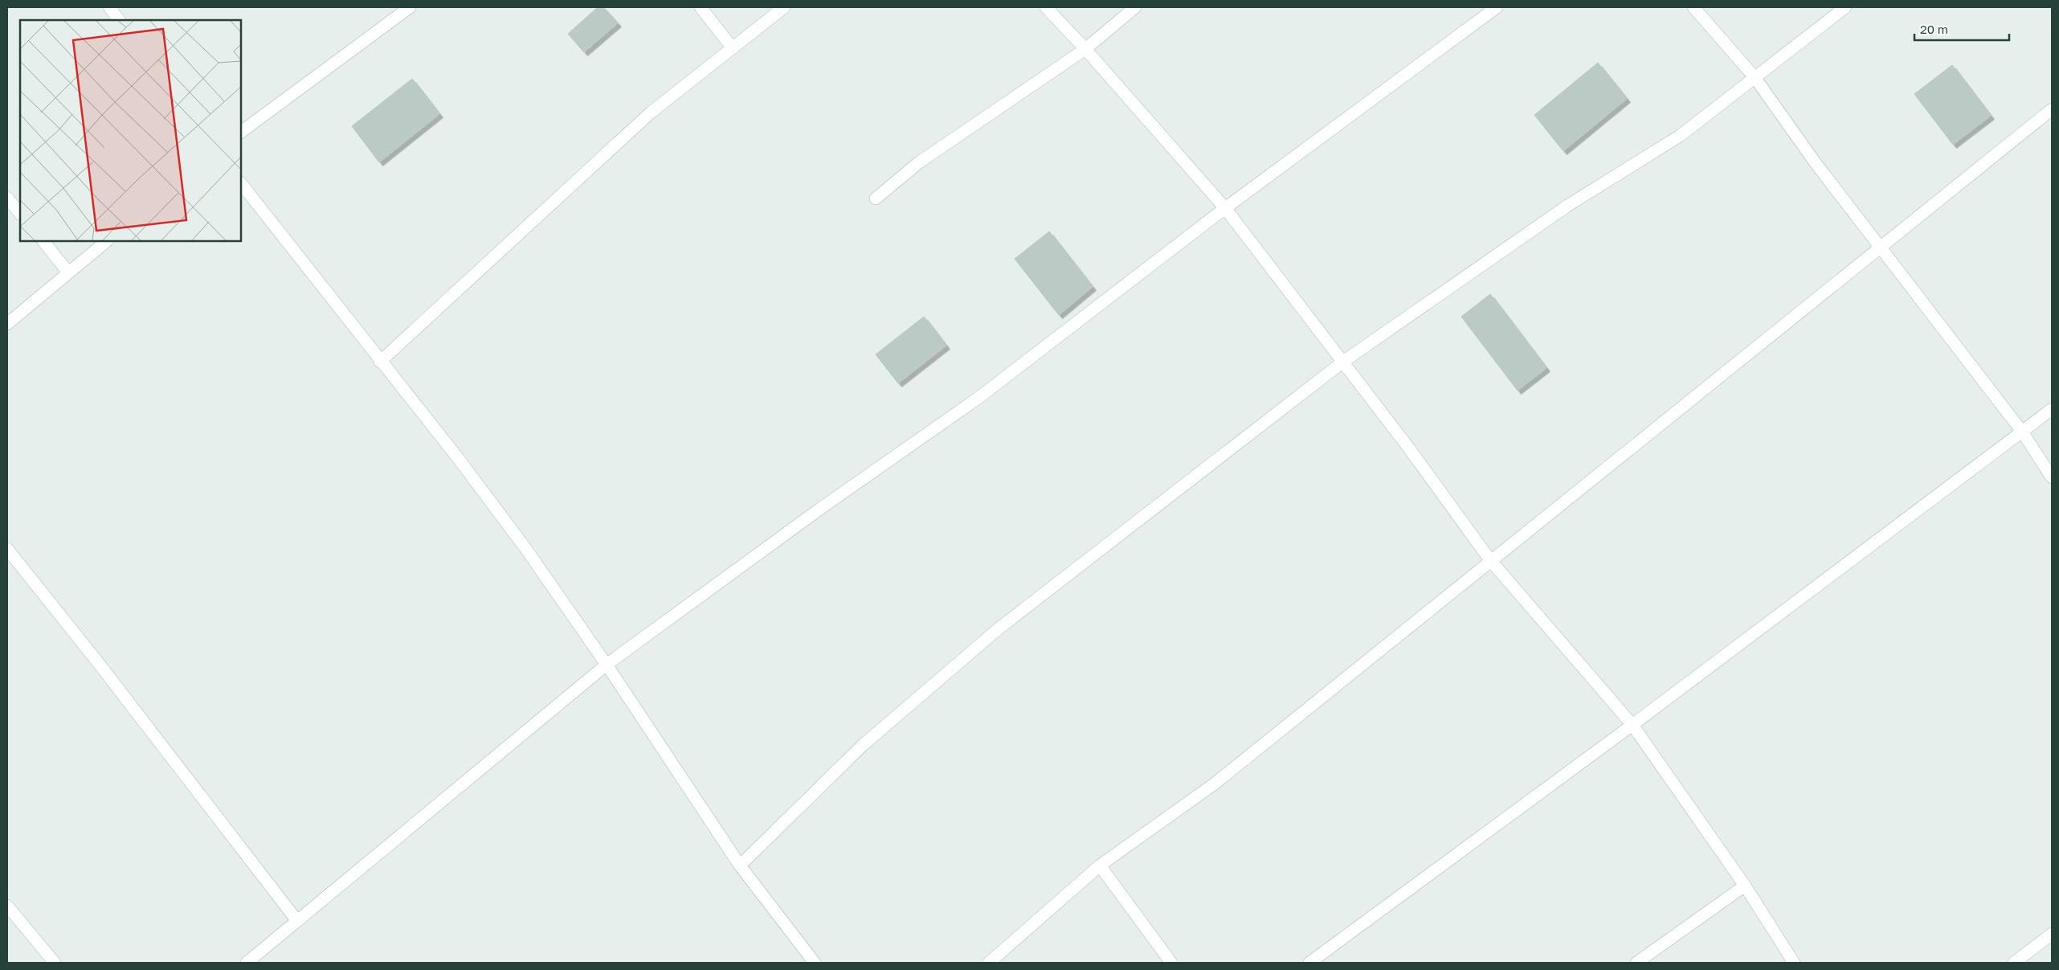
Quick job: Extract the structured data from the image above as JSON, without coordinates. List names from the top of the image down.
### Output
{
  "scale_bar": "20 m"
}
